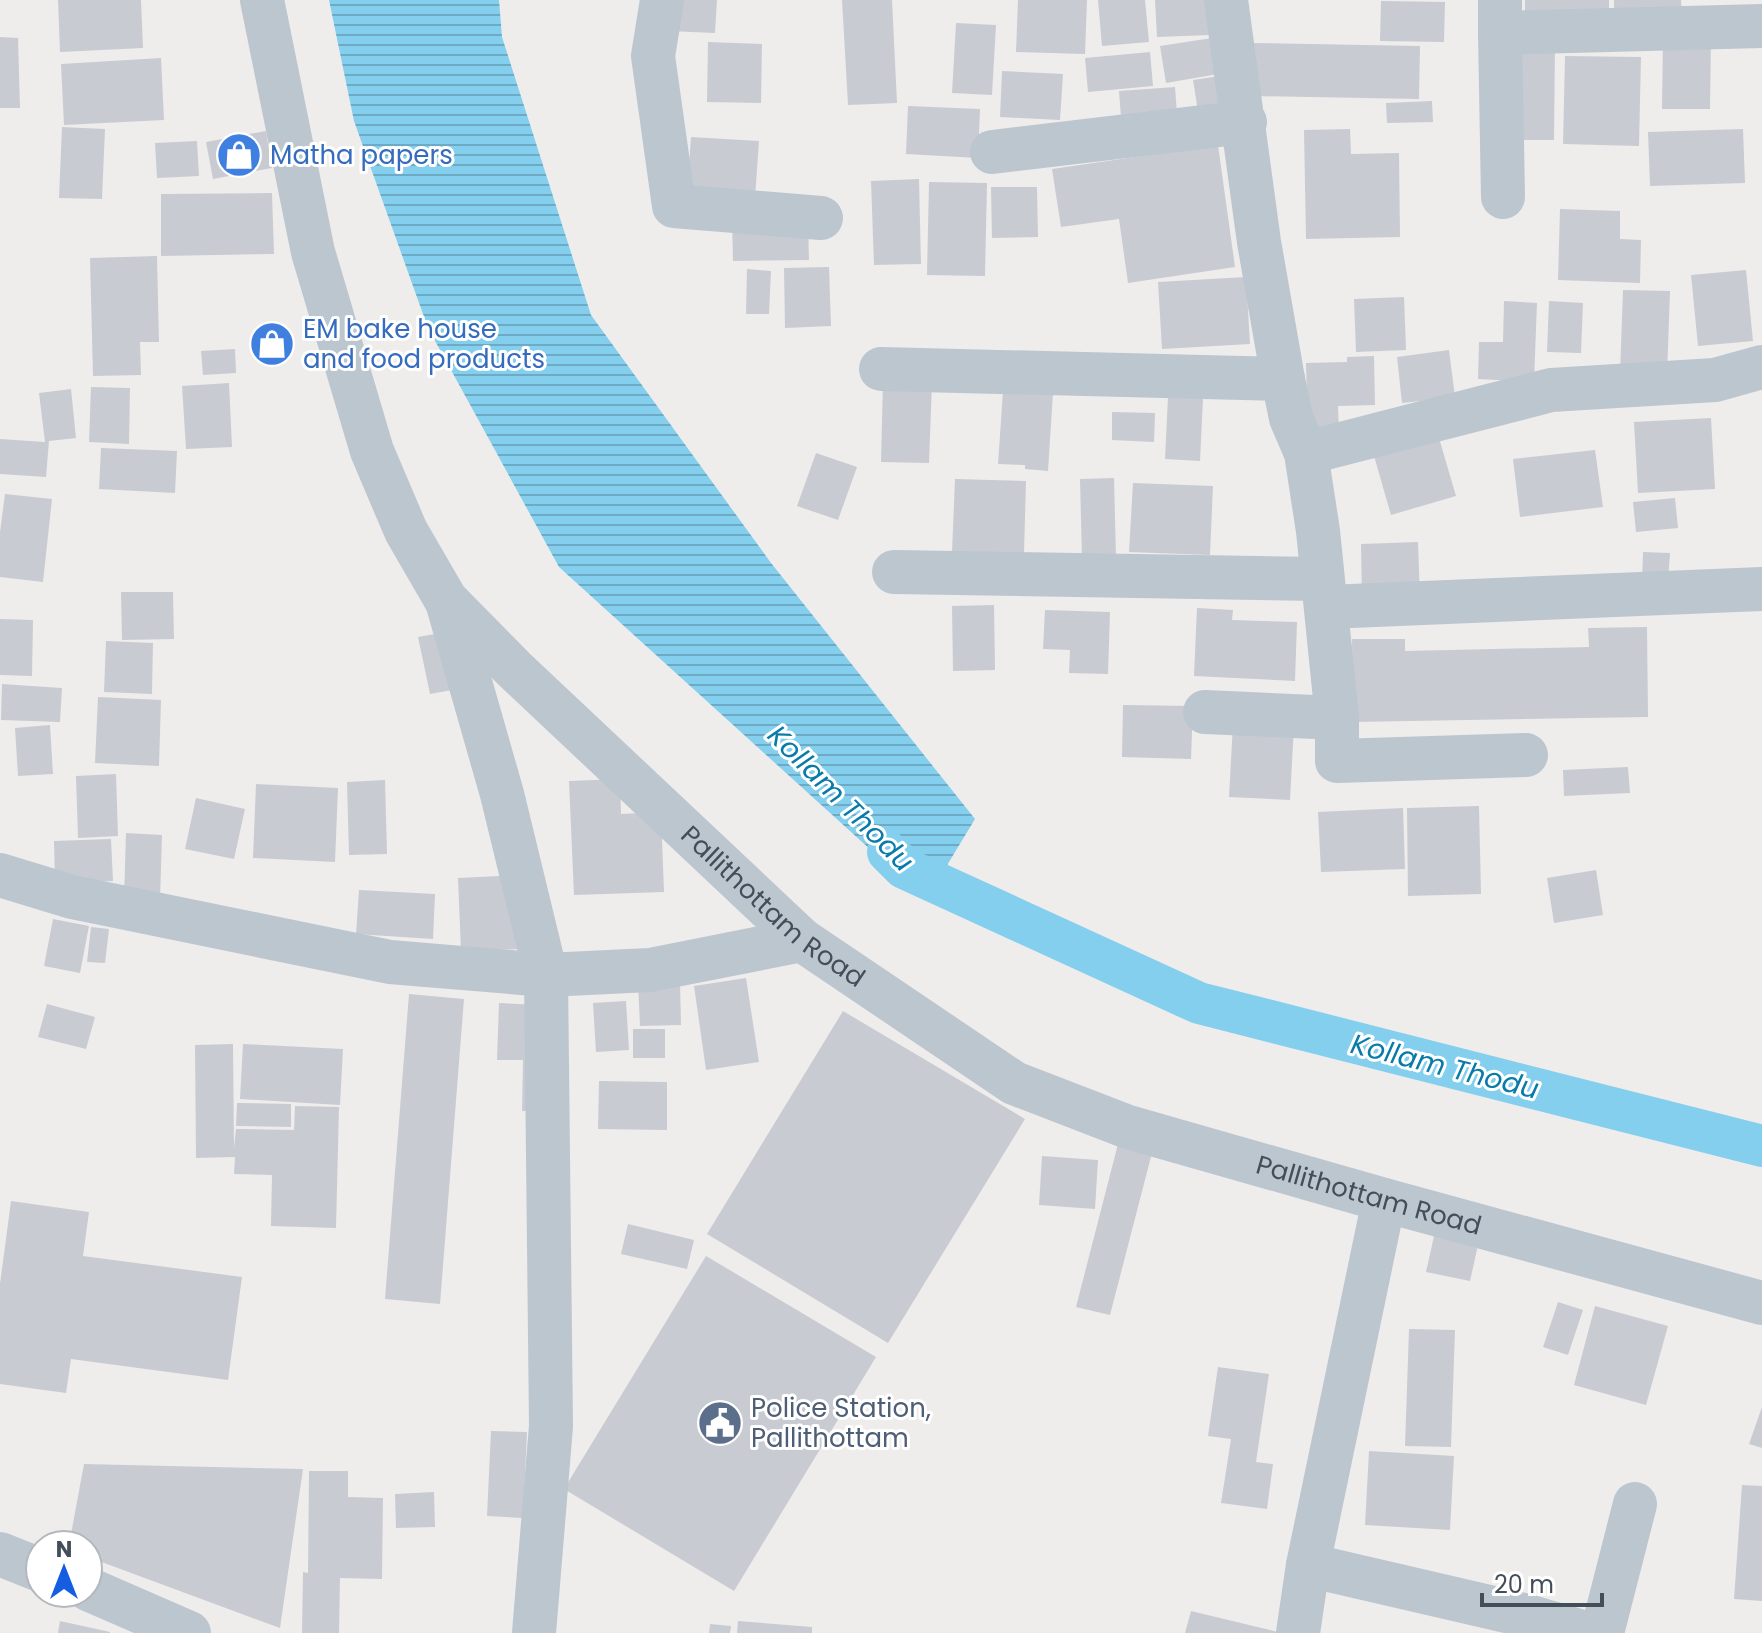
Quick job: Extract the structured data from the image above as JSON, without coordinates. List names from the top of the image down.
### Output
{
  "streets": {
    "street": ["Pallithottam Road"]
  },
  "water": ["Kollam Thodu"],
  "places": {
    "shop": ["Matha papers", "EM bake house and food products"],
    "public building": ["Police Station, Pallithottam"]
  },
  "scale_bar": "20 m",
  "north": "top"
}
